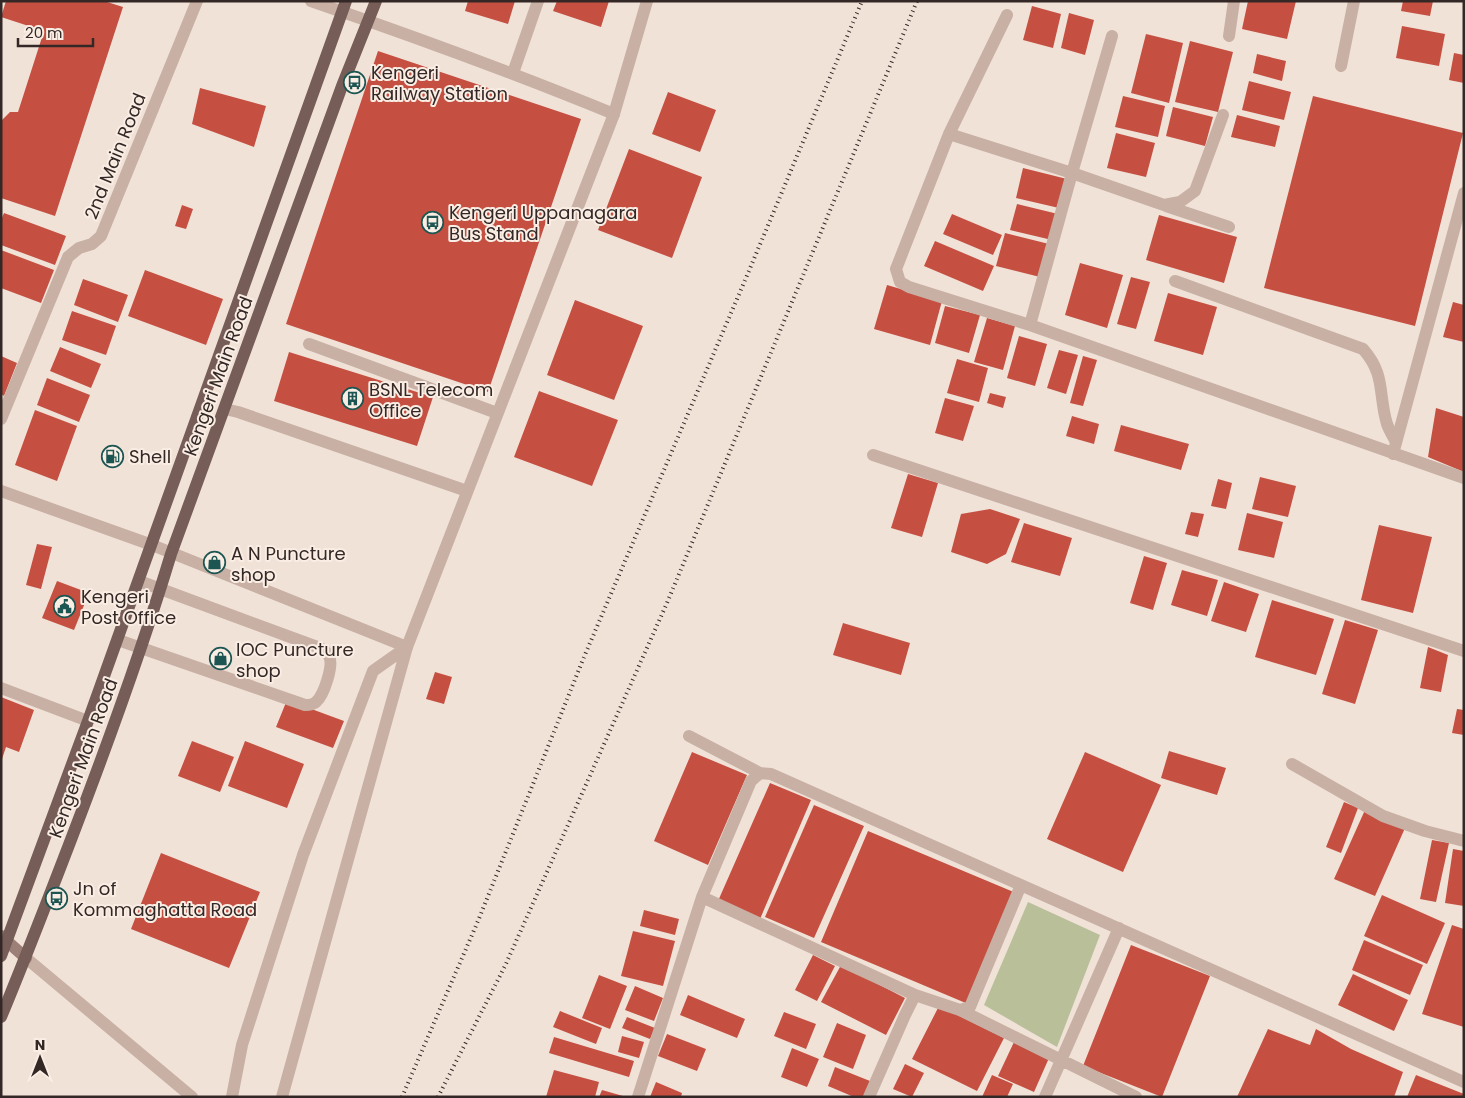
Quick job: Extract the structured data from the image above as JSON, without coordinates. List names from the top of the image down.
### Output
{
  "streets": {
    "main road": ["Kengeri Main Road"],
    "street": ["2nd Main Road"]
  },
  "places": {
    "bus stop": ["Kengeri Railway Station", "Kengeri Uppanagara Bus Stand", "Jn of Kommaghatta Road"],
    "building": ["BSNL Telecom Office"],
    "fuel station": ["Shell"],
    "shop": ["A N Puncture shop", "IOC Puncture shop"],
    "public building": ["Kengeri Post Office"]
  },
  "scale_bar": "20 m",
  "north": "top"
}
